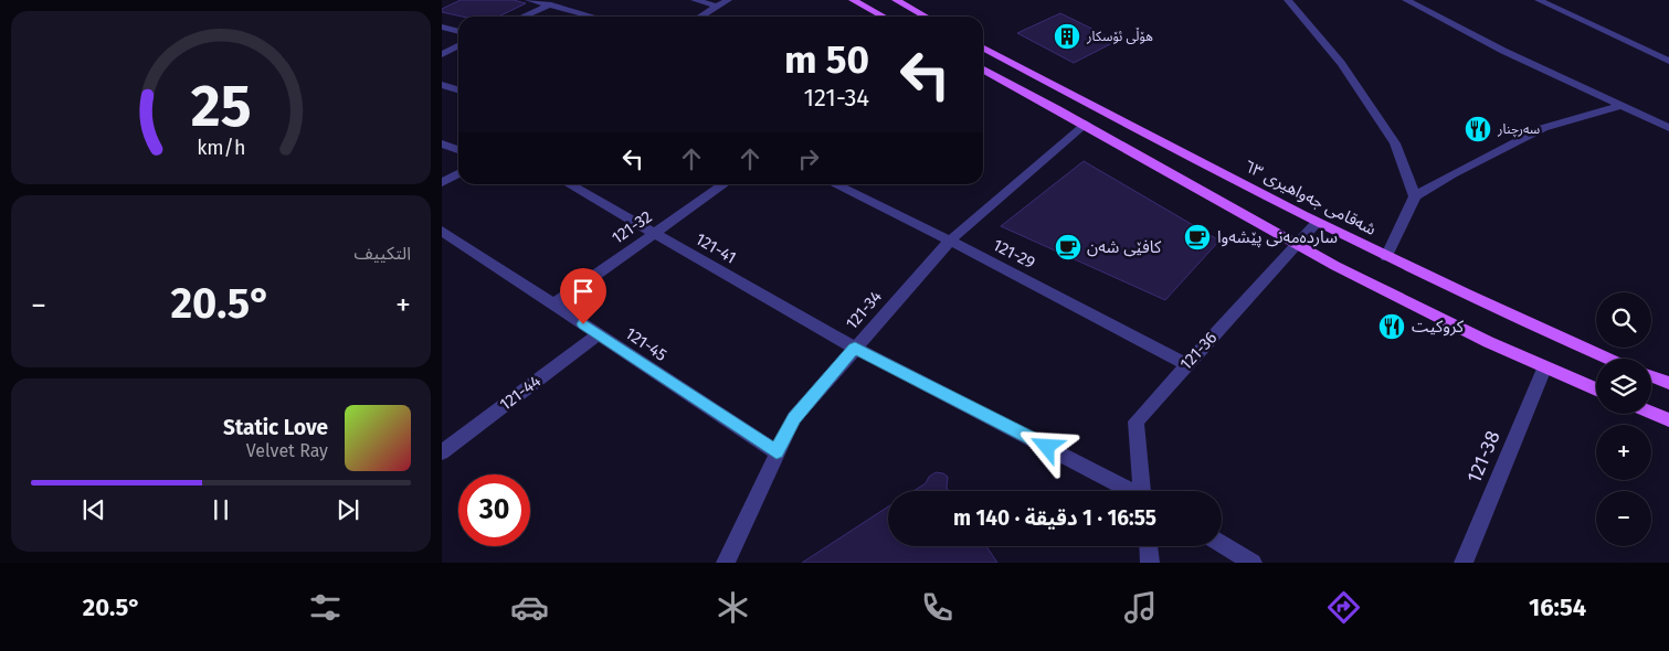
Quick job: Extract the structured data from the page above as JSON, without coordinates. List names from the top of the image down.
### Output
{
  "streets": {
    "main road": ["شەقامی جەواهیری ٦٣"],
    "street": [
      "121-32",
      "121-41",
      "121-29",
      "121-34",
      "121-45",
      "121-36",
      "121-44",
      "121-38"
    ]
  },
  "crossings": [
    ["شەقامی جەواهیری ٦٣", "121-36"],
    ["121-32", "121-41"],
    ["121-32", "121-45"],
    ["121-41", "121-34"],
    ["121-29", "121-34"],
    ["121-29", "121-36"],
    ["121-34", "121-45"],
    ["121-45", "121-44"]
  ],
  "places": {
    "building": ["هۆڵی ئۆسکار"],
    "restaurant": ["سەرچنار", "كروكيت"],
    "cafe": ["ساردەمەنی پێشەوا", "کافێی شەن"]
  },
  "page": {
    "turn": ["50 m", "121-34"],
    "tile": "التكييف",
    "heat": ["−", "20.5°", "+"],
    "map_buttons": ["+", "−"],
    "song": ["Static Love", "Velvet Ray"],
    "limit": "30",
    "trip": "16:55 · 1 دقيقة · 140 m",
    "tabs": ["16:54", "20.5°"],
    "gauge": ["25", "km/h"]
  }
}
